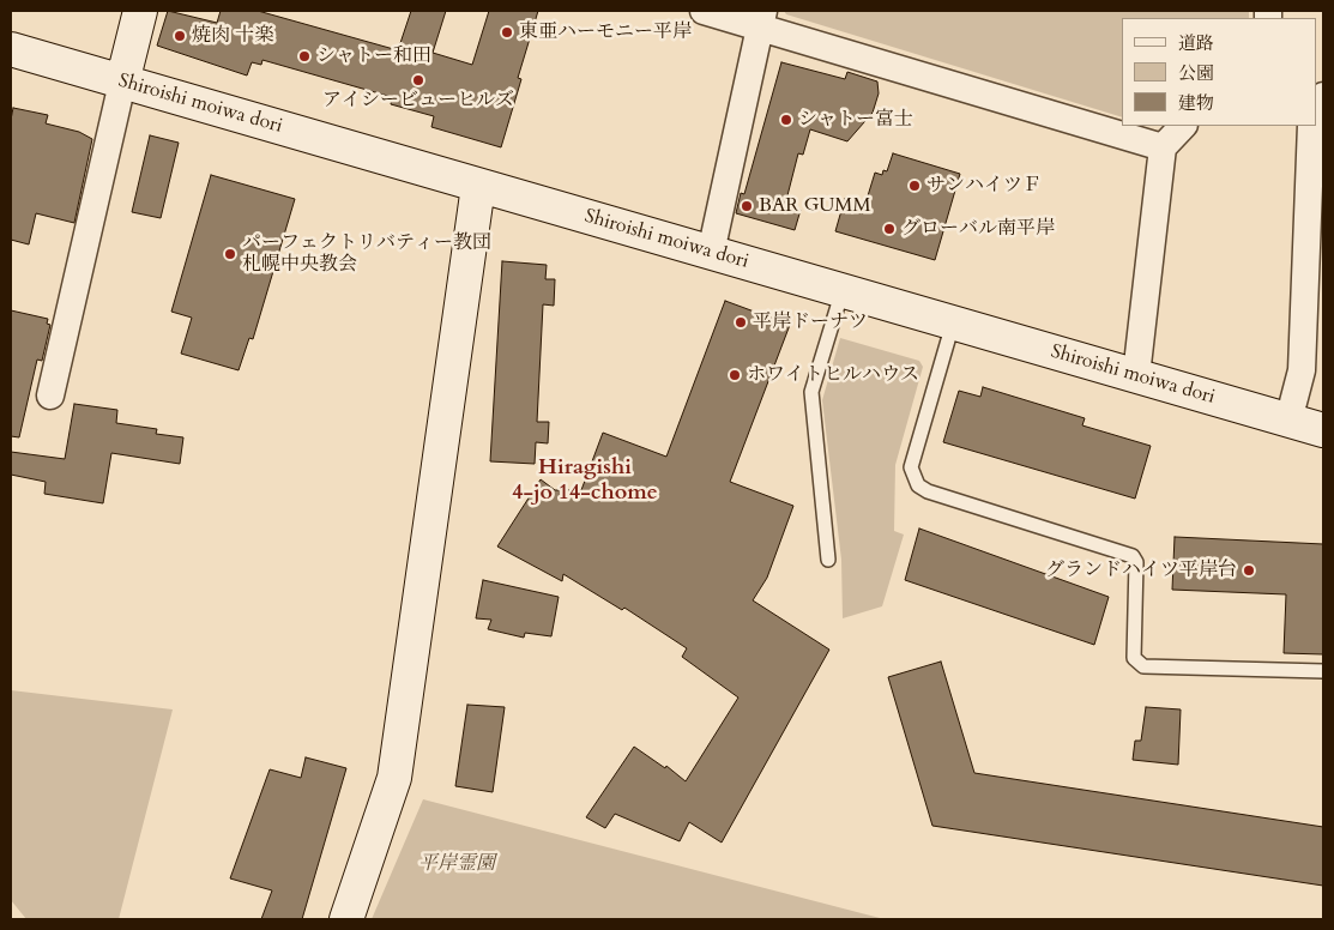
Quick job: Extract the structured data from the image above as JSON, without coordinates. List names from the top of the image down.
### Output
{
  "streets": {
    "main road": ["Shiroishi moiwa dori"]
  },
  "districts": ["Hiragishi 4-jo 14-chome"],
  "parks": ["平岸霊園"],
  "places": [
    "東亜ハーモニー平岸",
    "焼肉 十楽",
    "シャトー和田",
    "アイシービューヒルズ",
    "シャトー富士",
    "サンハイツＦ",
    "BAR GUMM",
    "グローバル南平岸",
    "パーフェクトリバティー教団 札幌中央教会",
    "平岸ドーナツ",
    "ホワイトヒルハウス",
    "グランドハイツ平岸台"
  ],
  "legend": ["道路", "公園", "建物"]
}
